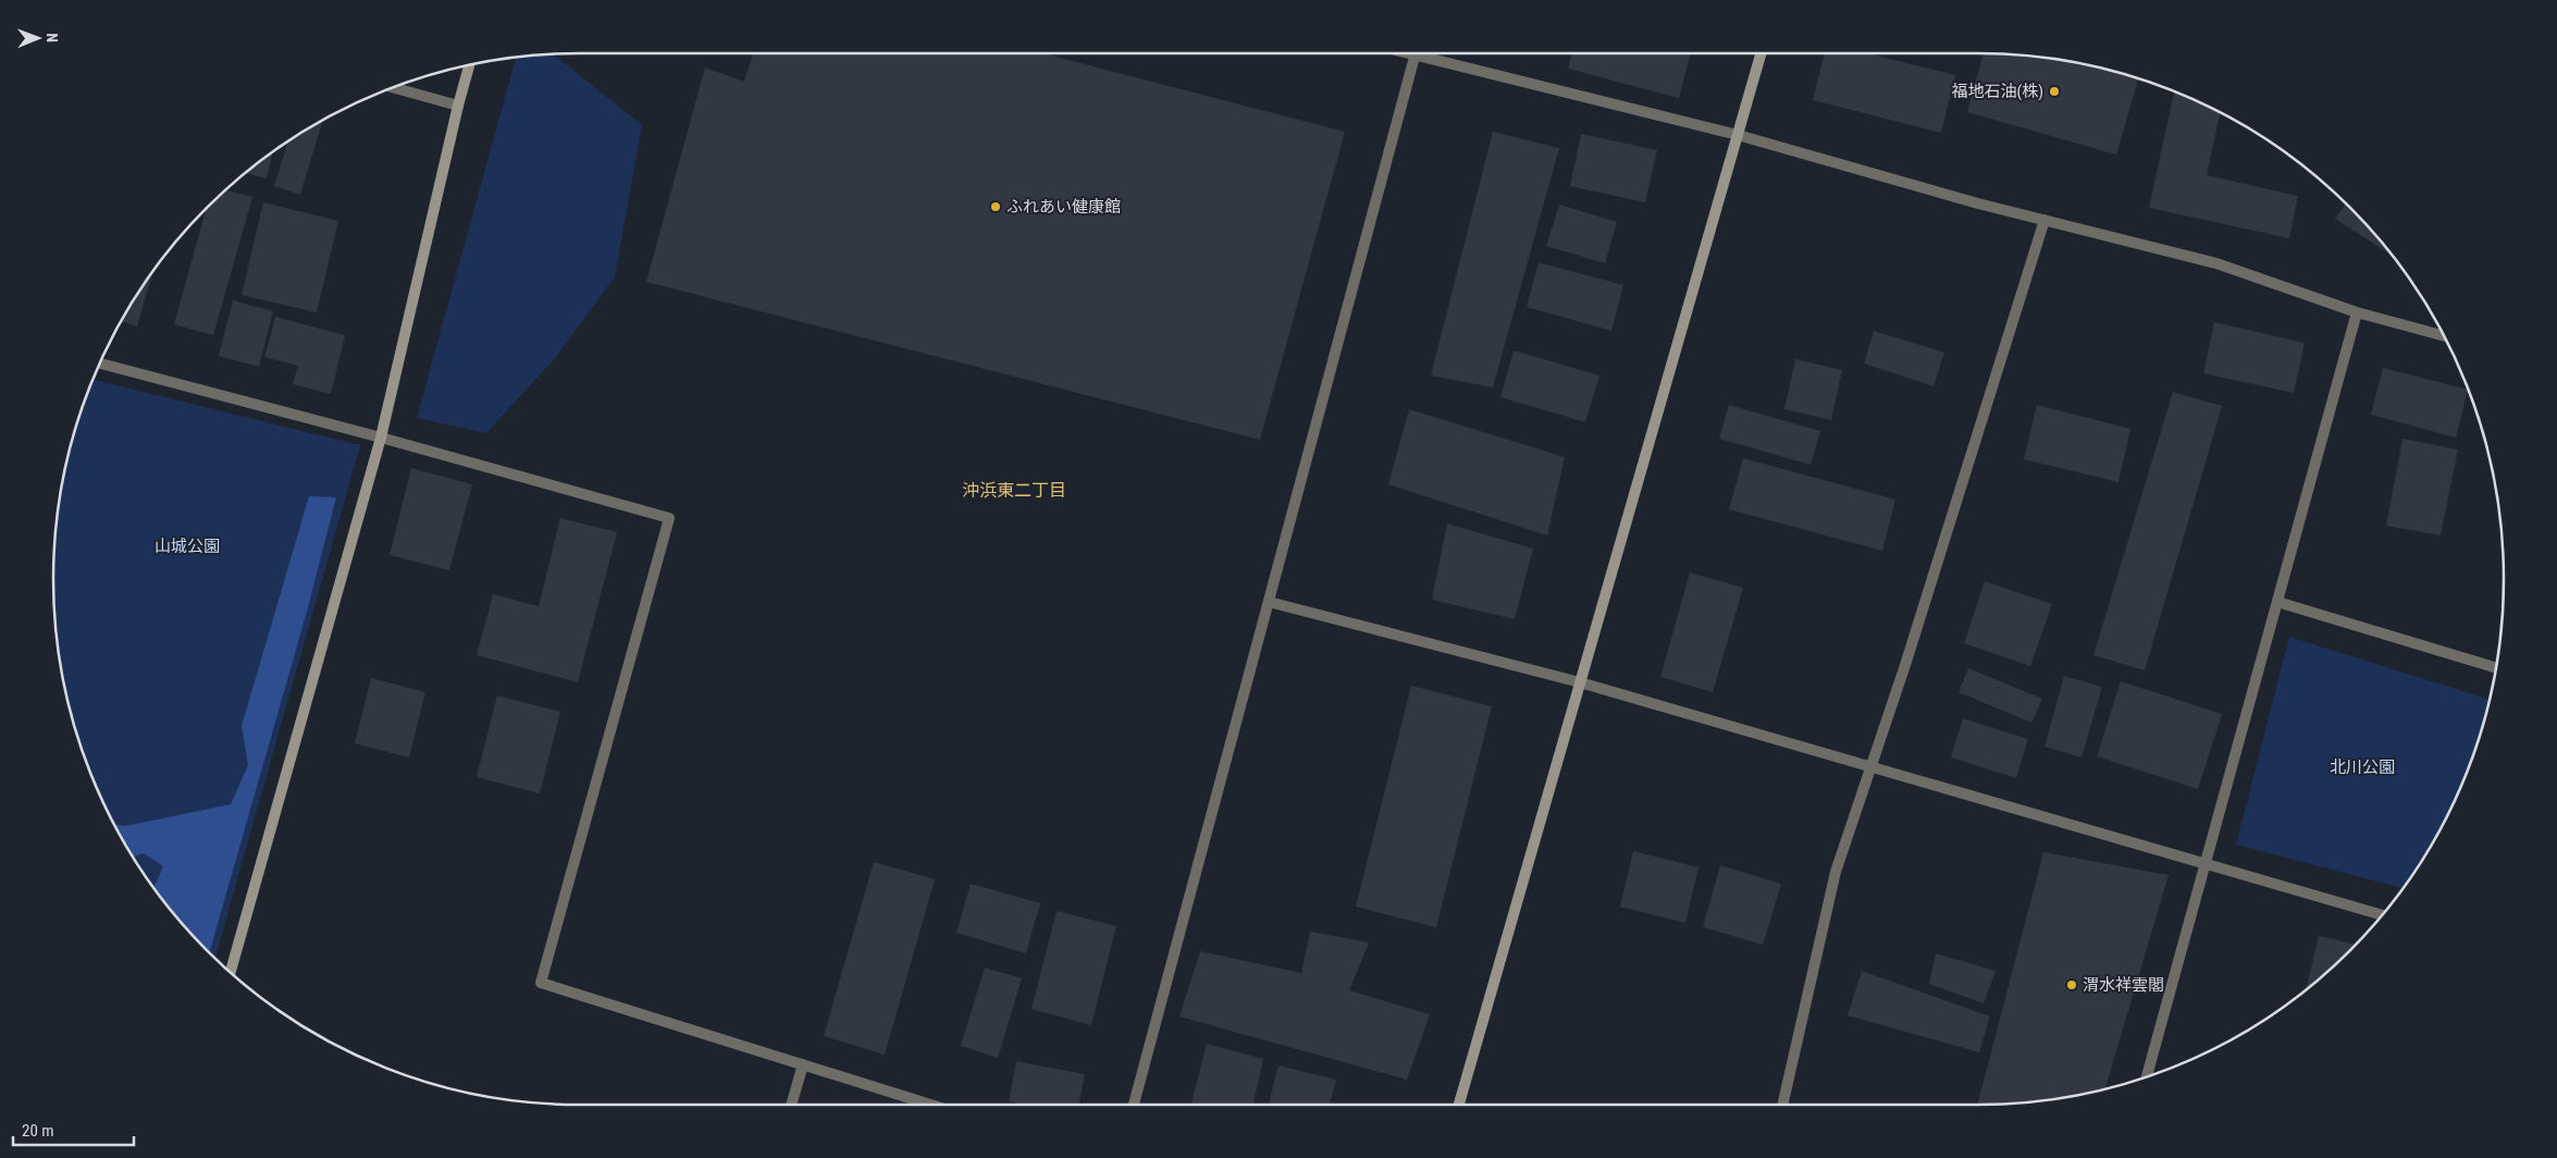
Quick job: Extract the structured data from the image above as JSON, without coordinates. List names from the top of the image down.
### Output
{
  "districts": ["沖浜東二丁目"],
  "parks": ["山城公園", "北川公園"],
  "places": ["福地石油(株)", "ふれあい健康館", "渭水祥雲閣"],
  "scale_bar": "20 m",
  "north": "right"
}
